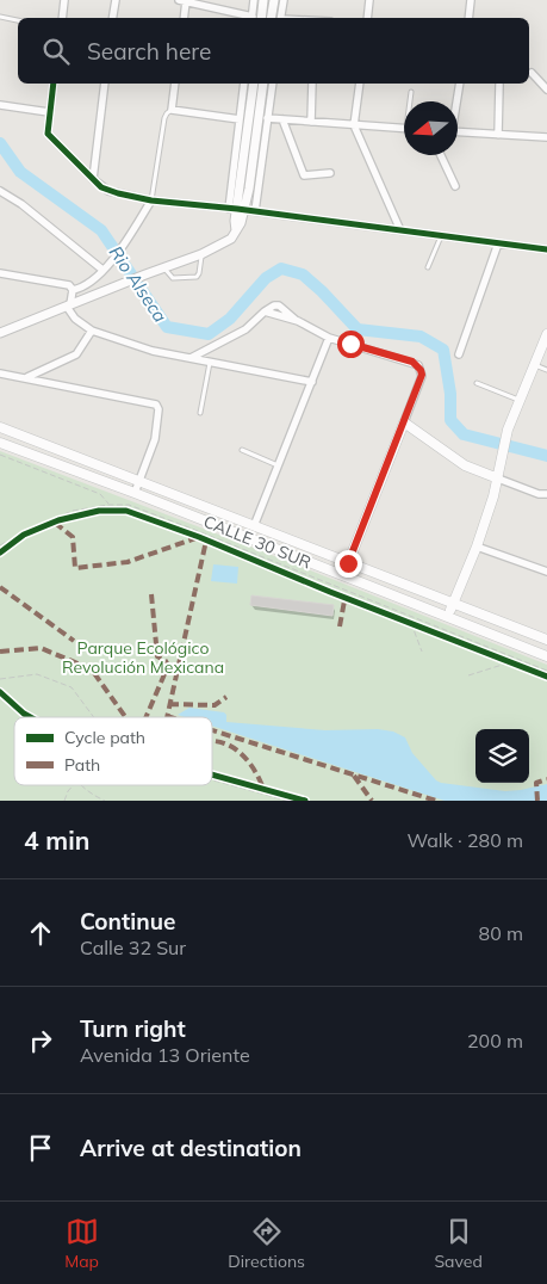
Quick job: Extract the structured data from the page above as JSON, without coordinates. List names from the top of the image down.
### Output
{
  "streets": {
    "main road": ["CALLE 30 SUR"]
  },
  "water": ["Rio Alseca"],
  "parks": ["Parque Ecológico Revolución Mexicana"],
  "legend": ["Cycle path", "Path"],
  "north": "left",
  "page": {
    "search": "Search here",
    "heading": ["4 min", "Walk · 280 m"],
    "list": [
      ["Continue", "Calle 32 Sur", "80 m"],
      ["Turn right", "Avenida 13 Oriente", "200 m"],
      "Arrive at destination"
    ],
    "nav": ["Map", "Directions", "Saved"]
  }
}
